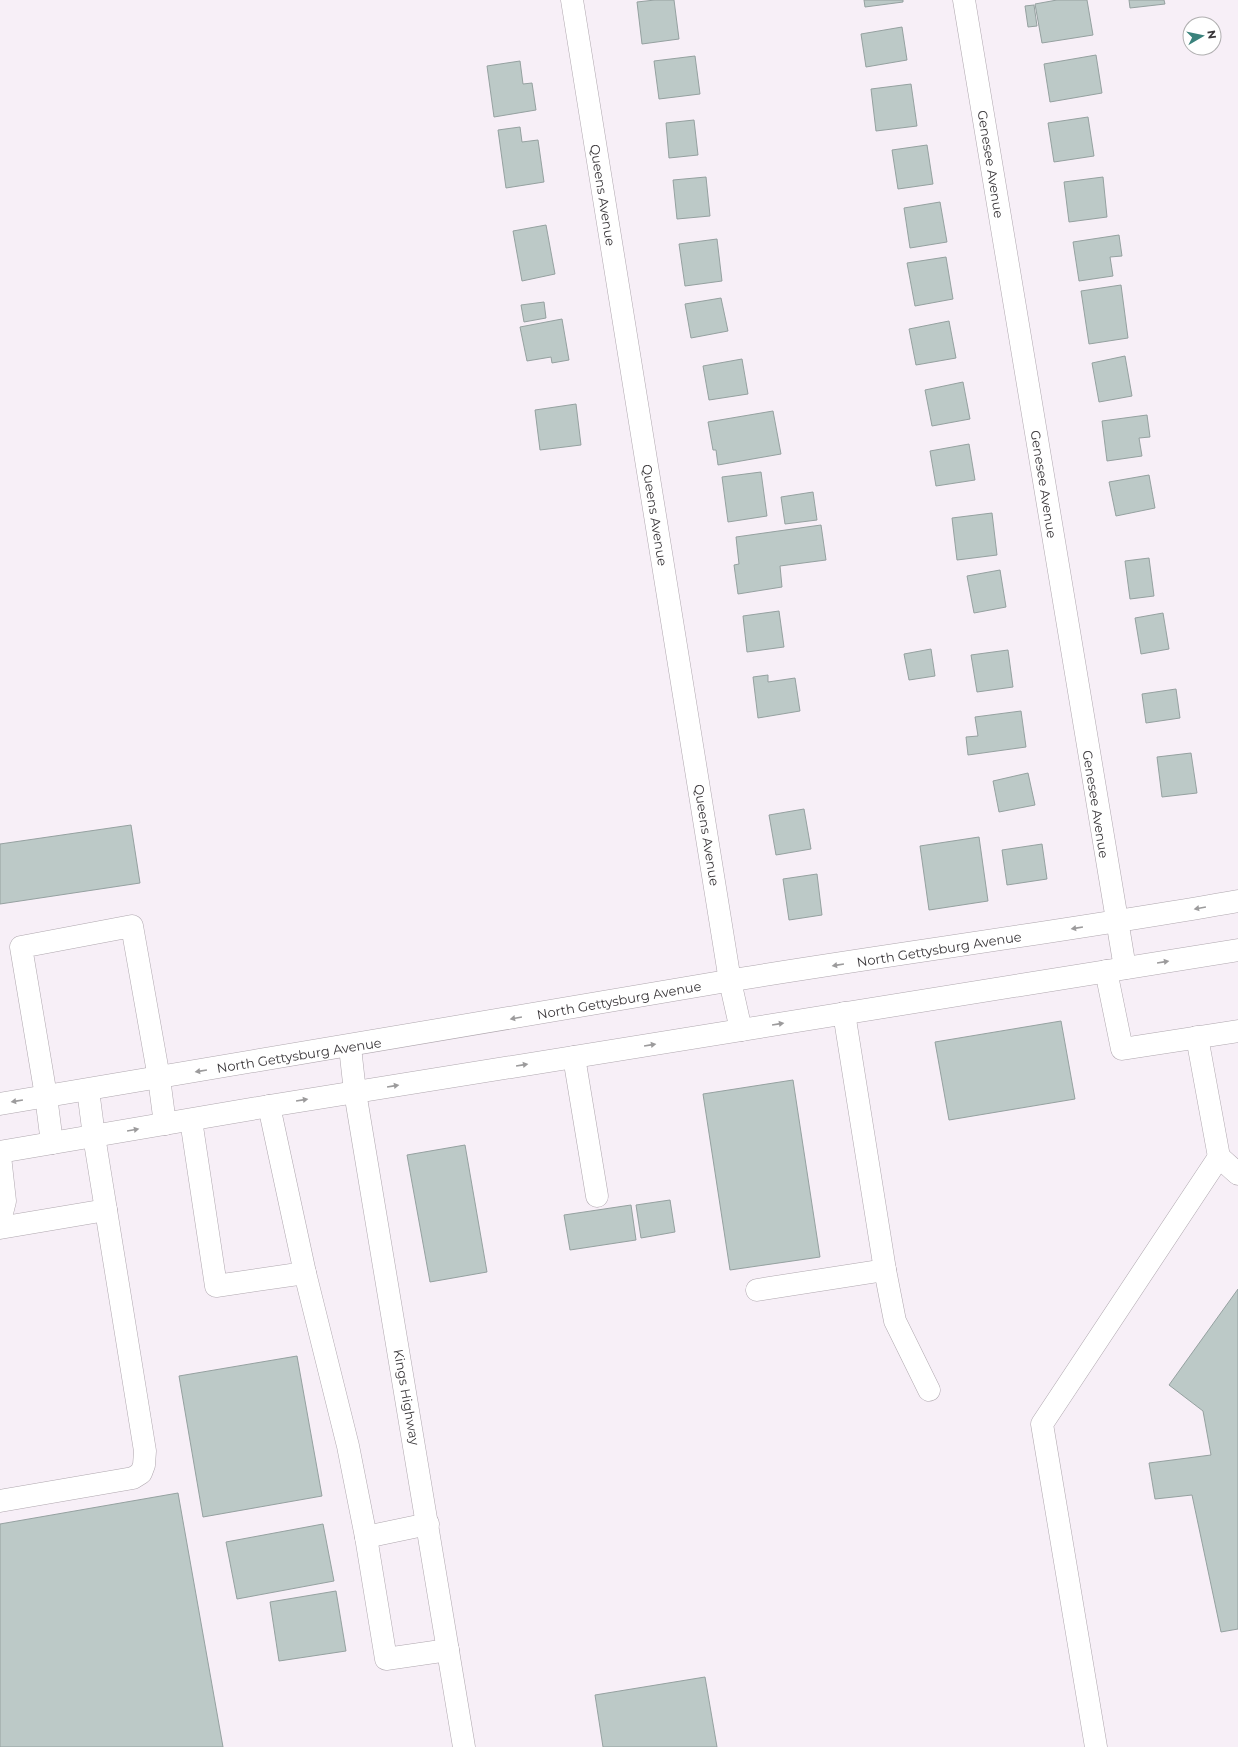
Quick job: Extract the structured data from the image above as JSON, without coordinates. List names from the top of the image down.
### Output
{
  "streets": {
    "street": [
      "Genesee Avenue",
      "Queens Avenue",
      "North Gettysburg Avenue",
      "Kings Highway"
    ]
  },
  "crossings": [
    ["Genesee Avenue", "North Gettysburg Avenue"],
    ["Queens Avenue", "North Gettysburg Avenue"],
    ["North Gettysburg Avenue", "Kings Highway"]
  ],
  "north": "right"
}
